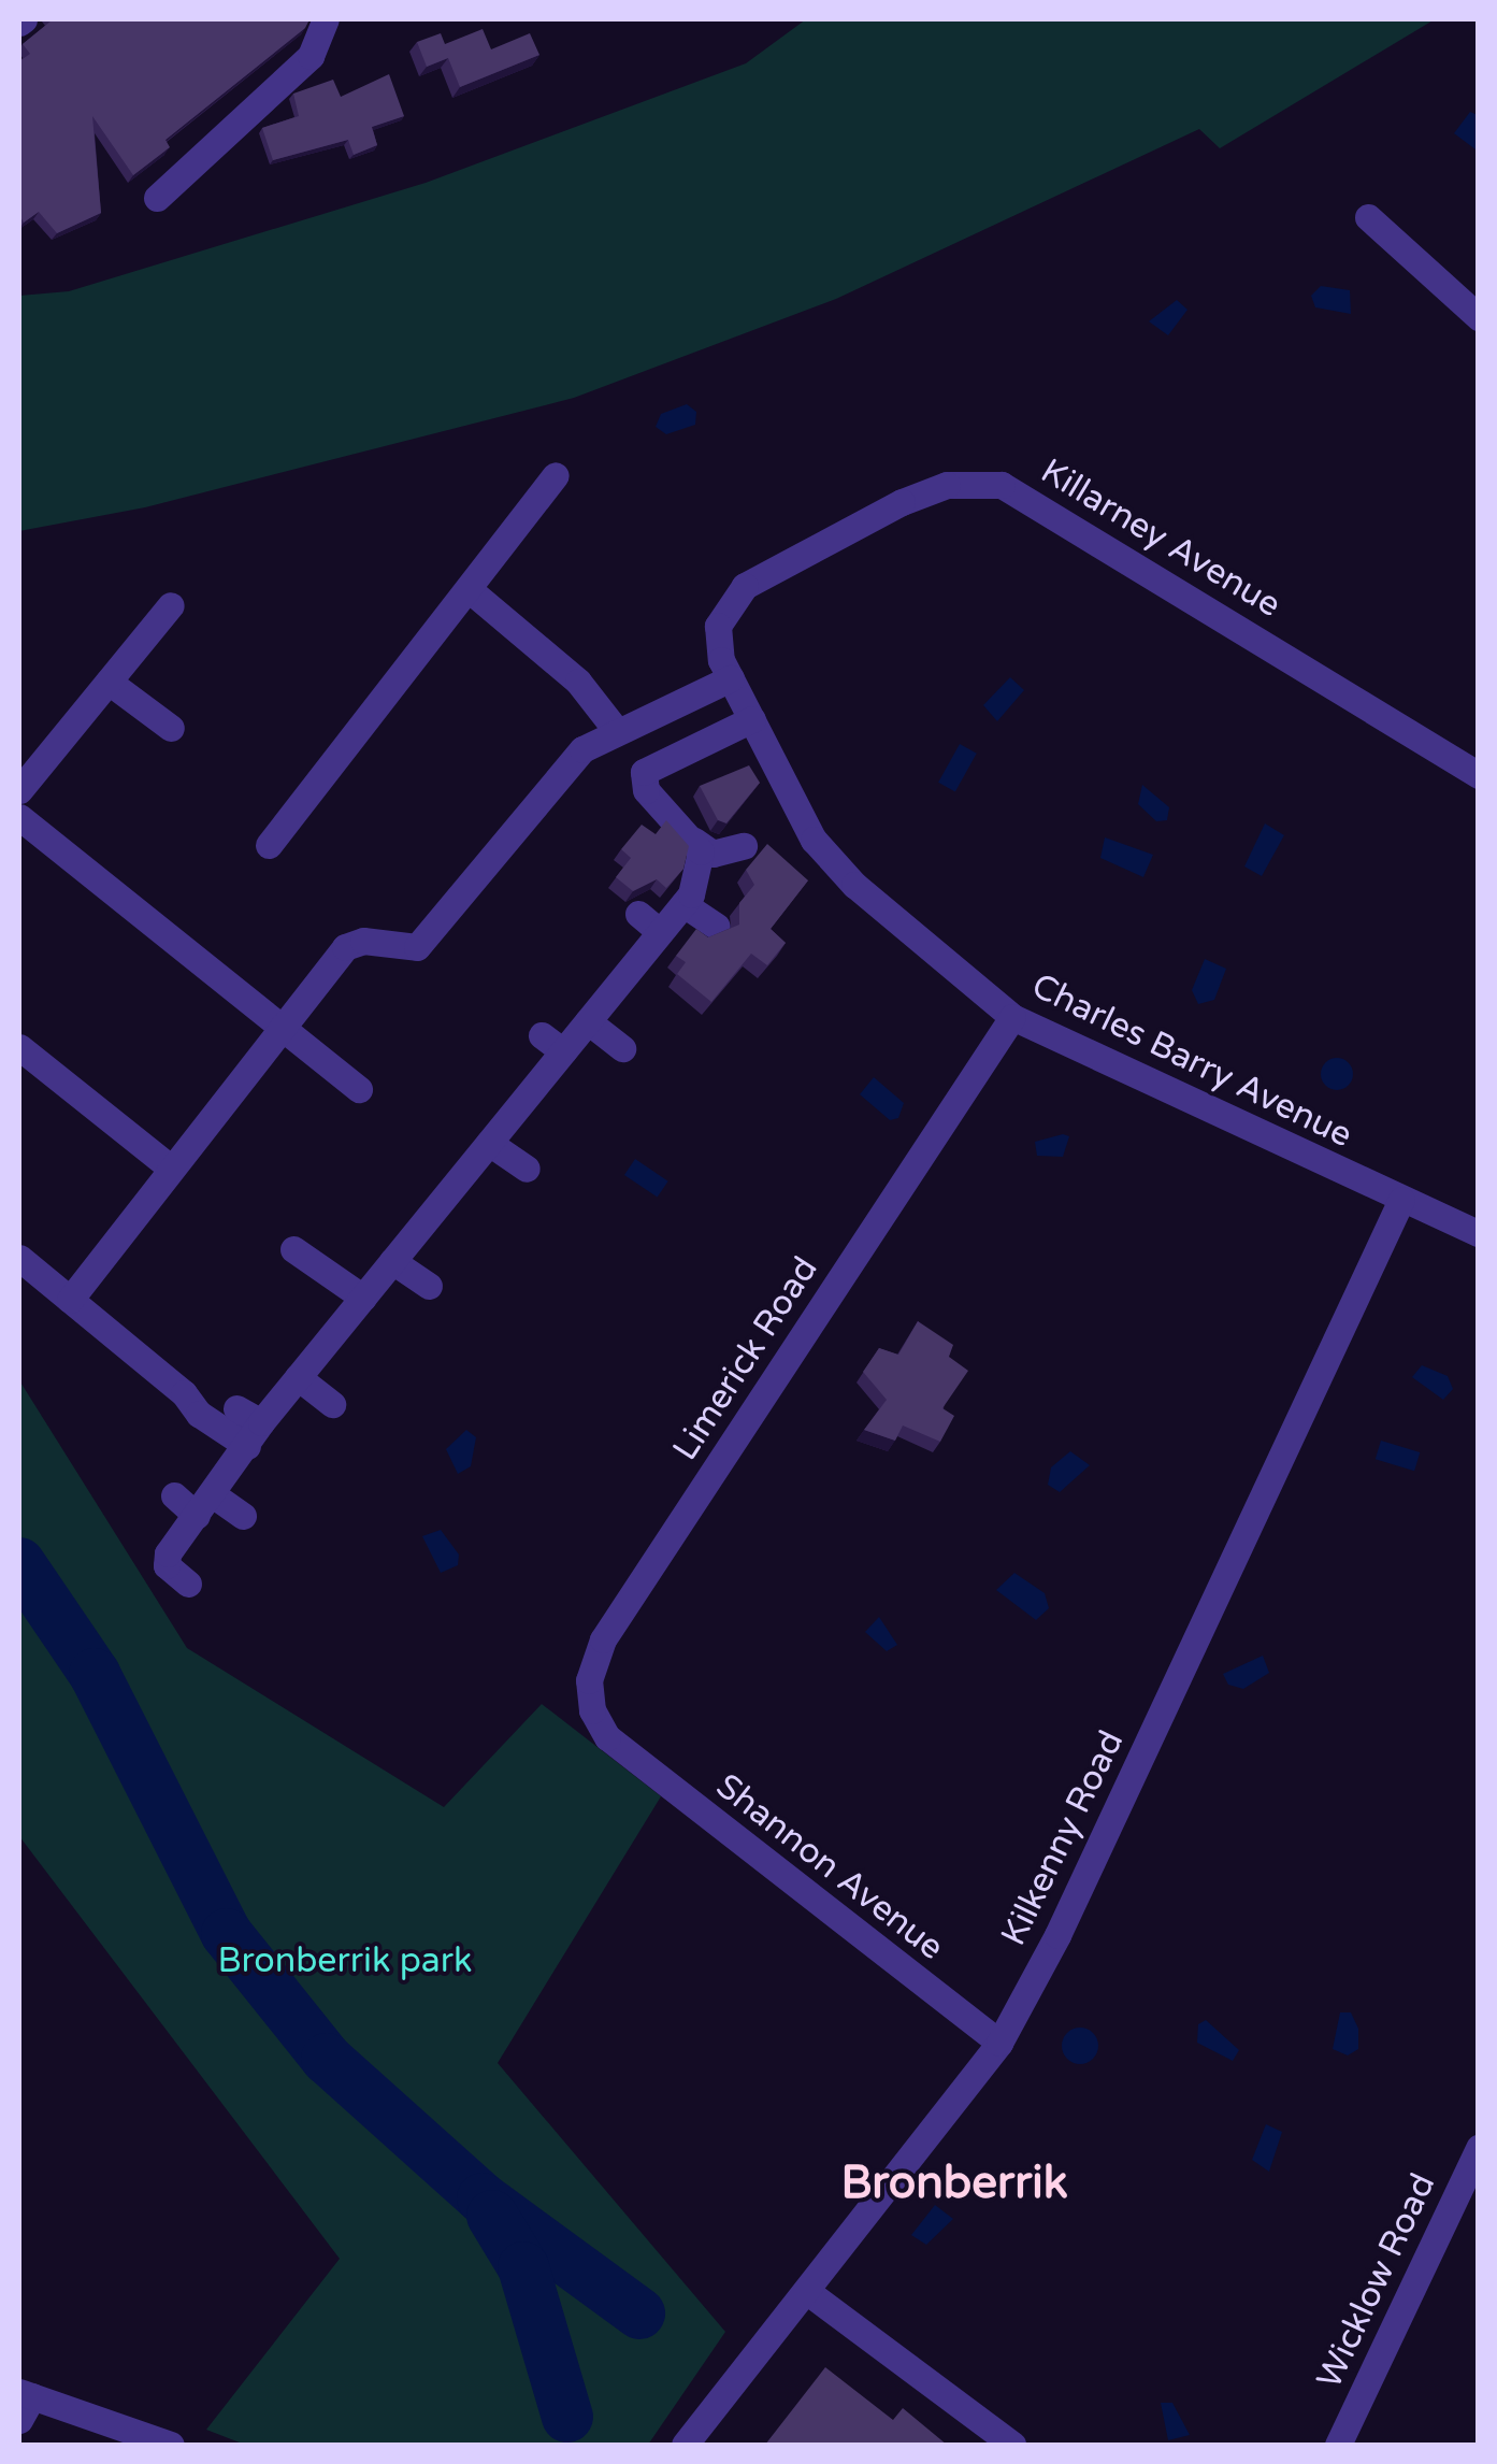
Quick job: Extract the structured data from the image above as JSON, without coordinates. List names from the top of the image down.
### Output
{
  "streets": {
    "street": [
      "Killarney Avenue",
      "Charles Barry Avenue",
      "Limerick Road",
      "Kilkenny Road",
      "Shannon Avenue",
      "Wicklow Road"
    ]
  },
  "crossings": [
    ["Killarney Avenue", "Charles Barry Avenue"],
    ["Charles Barry Avenue", "Limerick Road"],
    ["Charles Barry Avenue", "Kilkenny Road"],
    ["Limerick Road", "Shannon Avenue"],
    ["Kilkenny Road", "Shannon Avenue"]
  ],
  "districts": ["Bronberrik"],
  "parks": ["Bronberrik park"]
}
